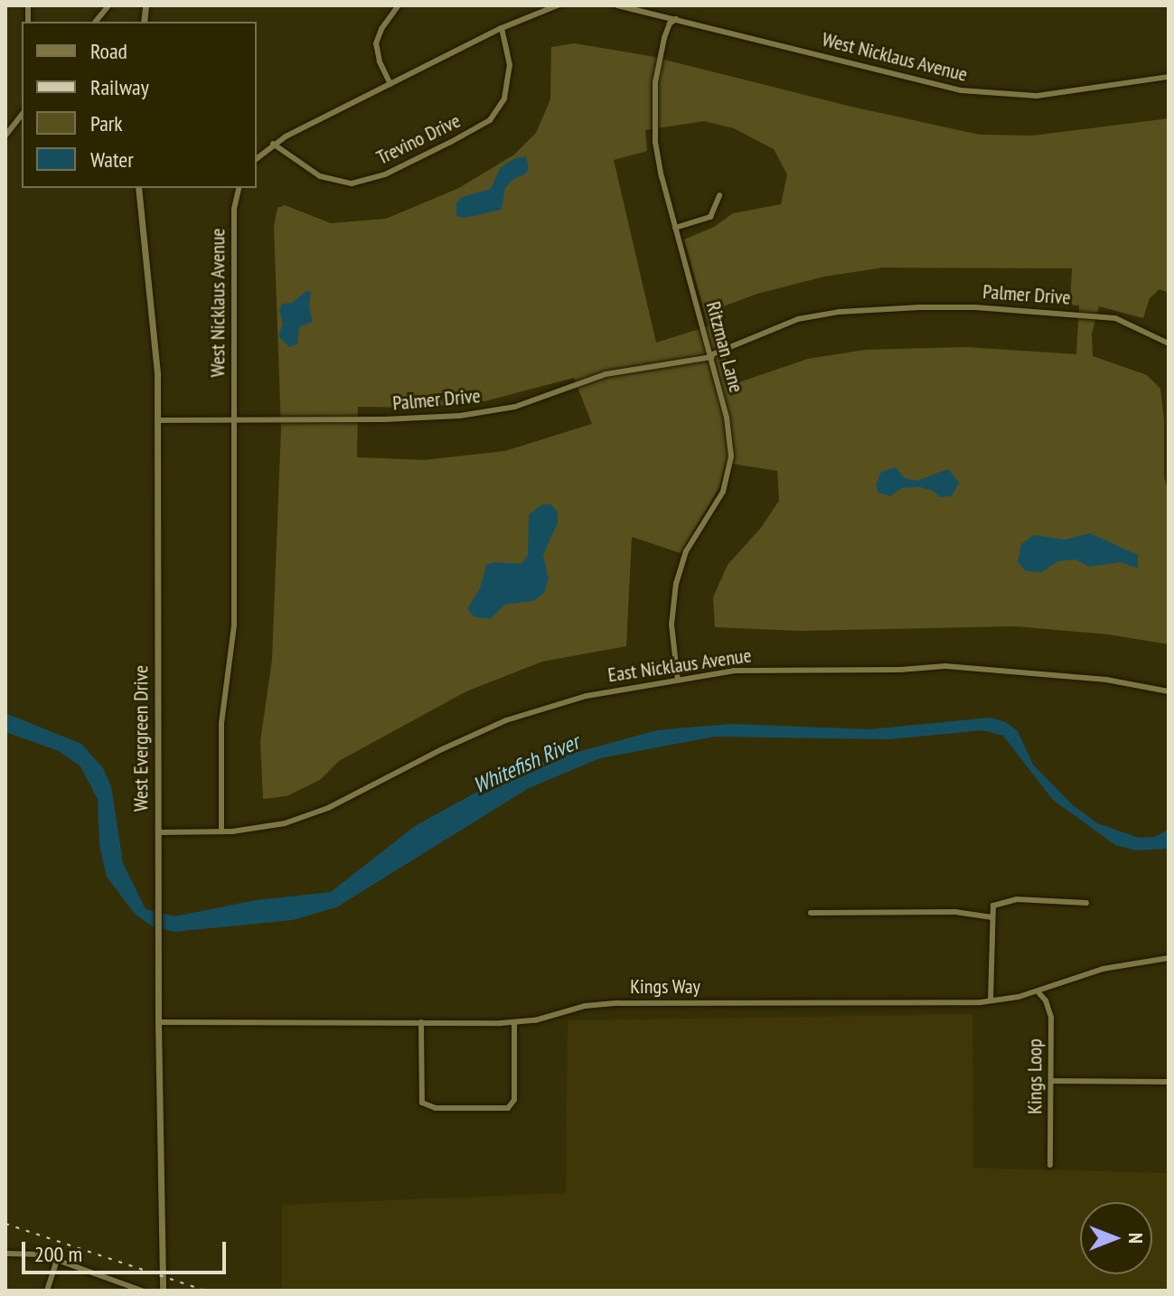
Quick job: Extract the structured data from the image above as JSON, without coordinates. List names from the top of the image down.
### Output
{
  "streets": {
    "street": [
      "West Nicklaus Avenue",
      "Trevino Drive",
      "Palmer Drive",
      "Ritzman Lane",
      "East Nicklaus Avenue",
      "West Evergreen Drive",
      "Kings Way",
      "Kings Loop"
    ]
  },
  "crossings": [
    ["West Nicklaus Avenue", "Palmer Drive"],
    ["West Nicklaus Avenue", "Ritzman Lane"],
    ["Palmer Drive", "Ritzman Lane"],
    ["Palmer Drive", "West Evergreen Drive"],
    ["Ritzman Lane", "East Nicklaus Avenue"],
    ["East Nicklaus Avenue", "West Evergreen Drive"],
    ["West Evergreen Drive", "Kings Way"],
    ["Kings Way", "Kings Loop"]
  ],
  "water": ["Whitefish River"],
  "legend": [
    "Road",
    "Railway",
    "Park",
    "Water"
  ],
  "scale_bar": "200 m",
  "north": "right"
}
